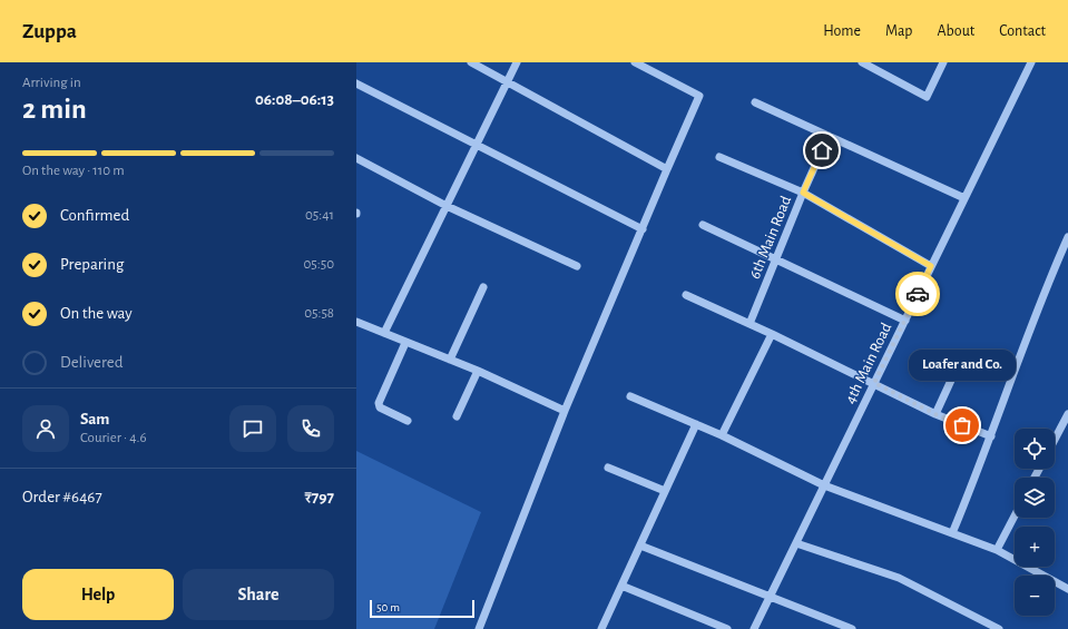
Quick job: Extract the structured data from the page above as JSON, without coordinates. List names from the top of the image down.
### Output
{
  "streets": {
    "street": ["6th Main Road", "4th Main Road"]
  },
  "places": ["Loafer and Co."],
  "scale_bar": "50 m",
  "page": {
    "header": "Zuppa",
    "nav": [
      "Home",
      "Map",
      "About",
      "Contact"
    ],
    "heading": ["2 min", "Arriving in", "06:08–06:13"],
    "panel": [
      "Sam",
      "Courier · 4.6",
      "Order #6467",
      "₹797"
    ],
    "bar": "On the way · 110 m",
    "list": [
      ["Confirmed", "05:41"],
      ["Preparing", "05:50"],
      ["On the way", "05:58"],
      "Delivered"
    ],
    "bubble": "Loafer and Co.",
    "map_buttons": ["+", "−"],
    "buttons": ["Help", "Share"],
    "scale": "50 m"
  }
}
